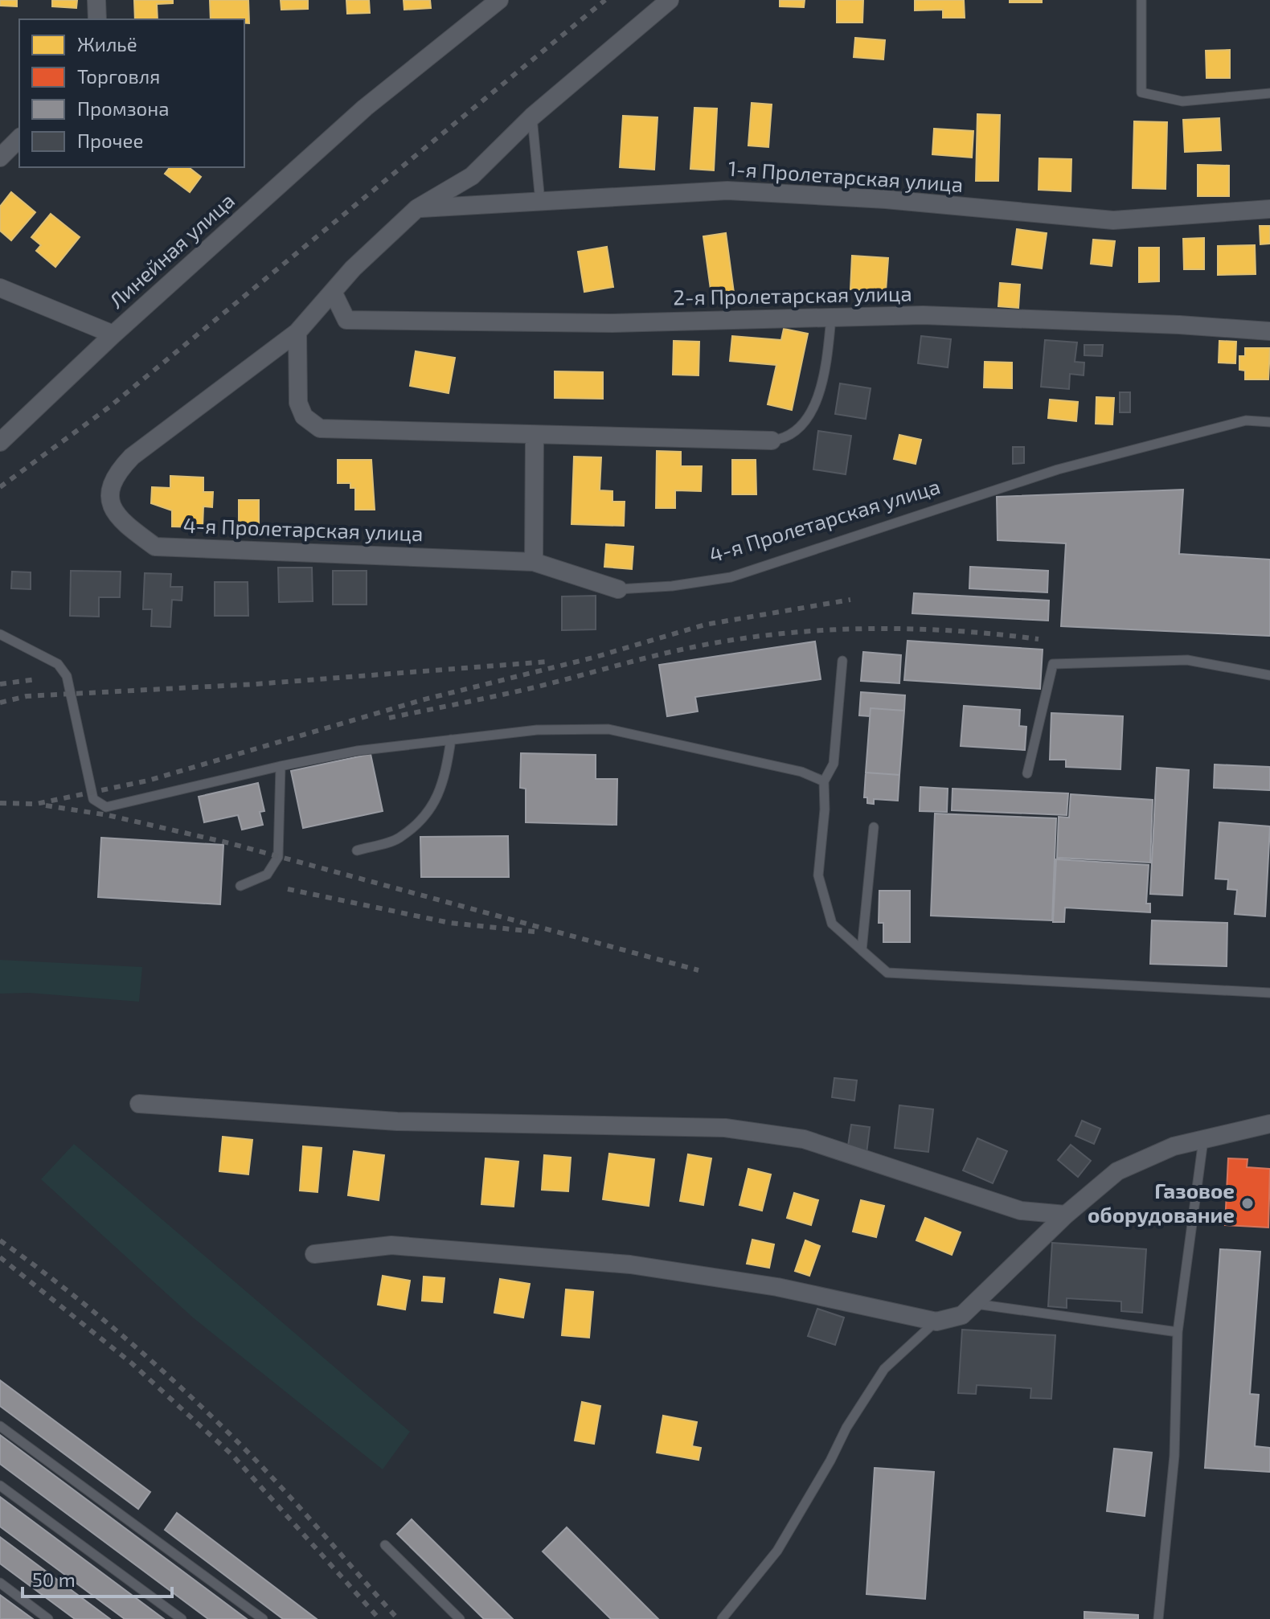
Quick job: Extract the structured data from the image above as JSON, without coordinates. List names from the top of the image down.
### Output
{
  "streets": {
    "street": [
      "1-я Пролетарская улица",
      "Линейная улица",
      "2-я Пролетарская улица",
      "4-я Пролетарская улица"
    ]
  },
  "places": ["Газовое оборудование"],
  "legend": [
    "Жильё",
    "Торговля",
    "Промзона",
    "Прочее"
  ],
  "scale_bar": "50 m"
}
